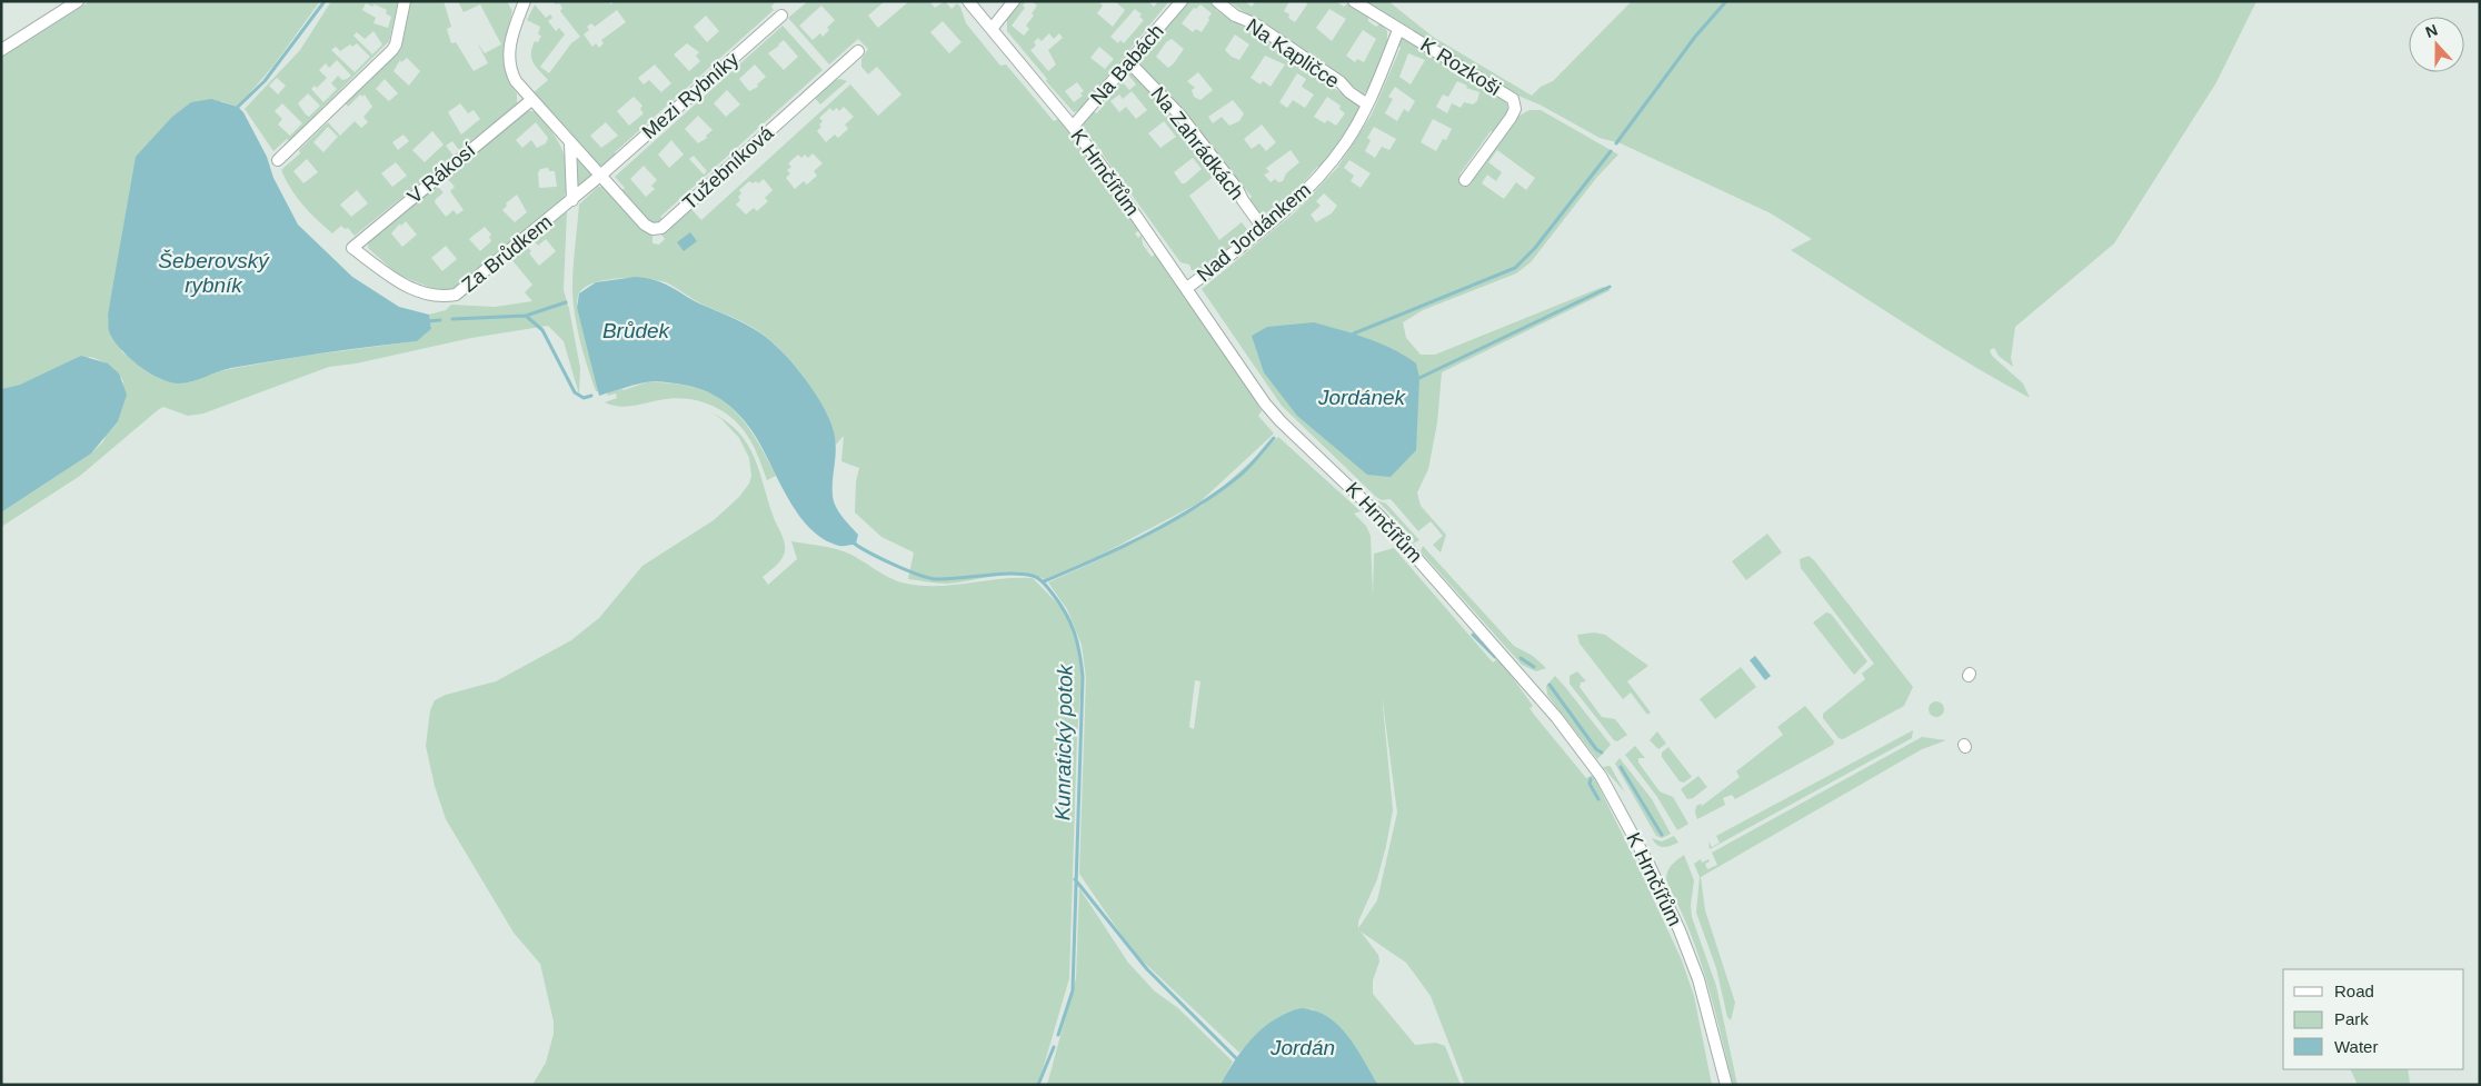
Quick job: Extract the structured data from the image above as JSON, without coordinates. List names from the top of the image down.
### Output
{
  "streets": {
    "street": [
      "Na Kapličce",
      "Na Babách",
      "K Rozkoši",
      "Mezi Rybníky",
      "Na Zahrádkách",
      "Tužebníková",
      "K Hrnčířům",
      "V Rákosí",
      "Nad Jordánkem",
      "Za Brůdkem"
    ]
  },
  "crossings": [
    ["Na Kapličce", "Nad Jordánkem"],
    ["Na Babách", "Na Zahrádkách"],
    ["Na Babách", "K Hrnčířům"],
    ["K Rozkoši", "Nad Jordánkem"],
    ["Mezi Rybníky", "Tužebníková"],
    ["Mezi Rybníky", "Za Brůdkem"],
    ["Na Zahrádkách", "Nad Jordánkem"],
    ["K Hrnčířům", "Nad Jordánkem"],
    ["V Rákosí", "Za Brůdkem"]
  ],
  "water": [
    "Šeberovský rybník",
    "Brůdek",
    "Jordánek",
    "Kunratický potok",
    "Jordán"
  ],
  "legend": ["Road", "Park", "Water"],
  "north": "top"
}
